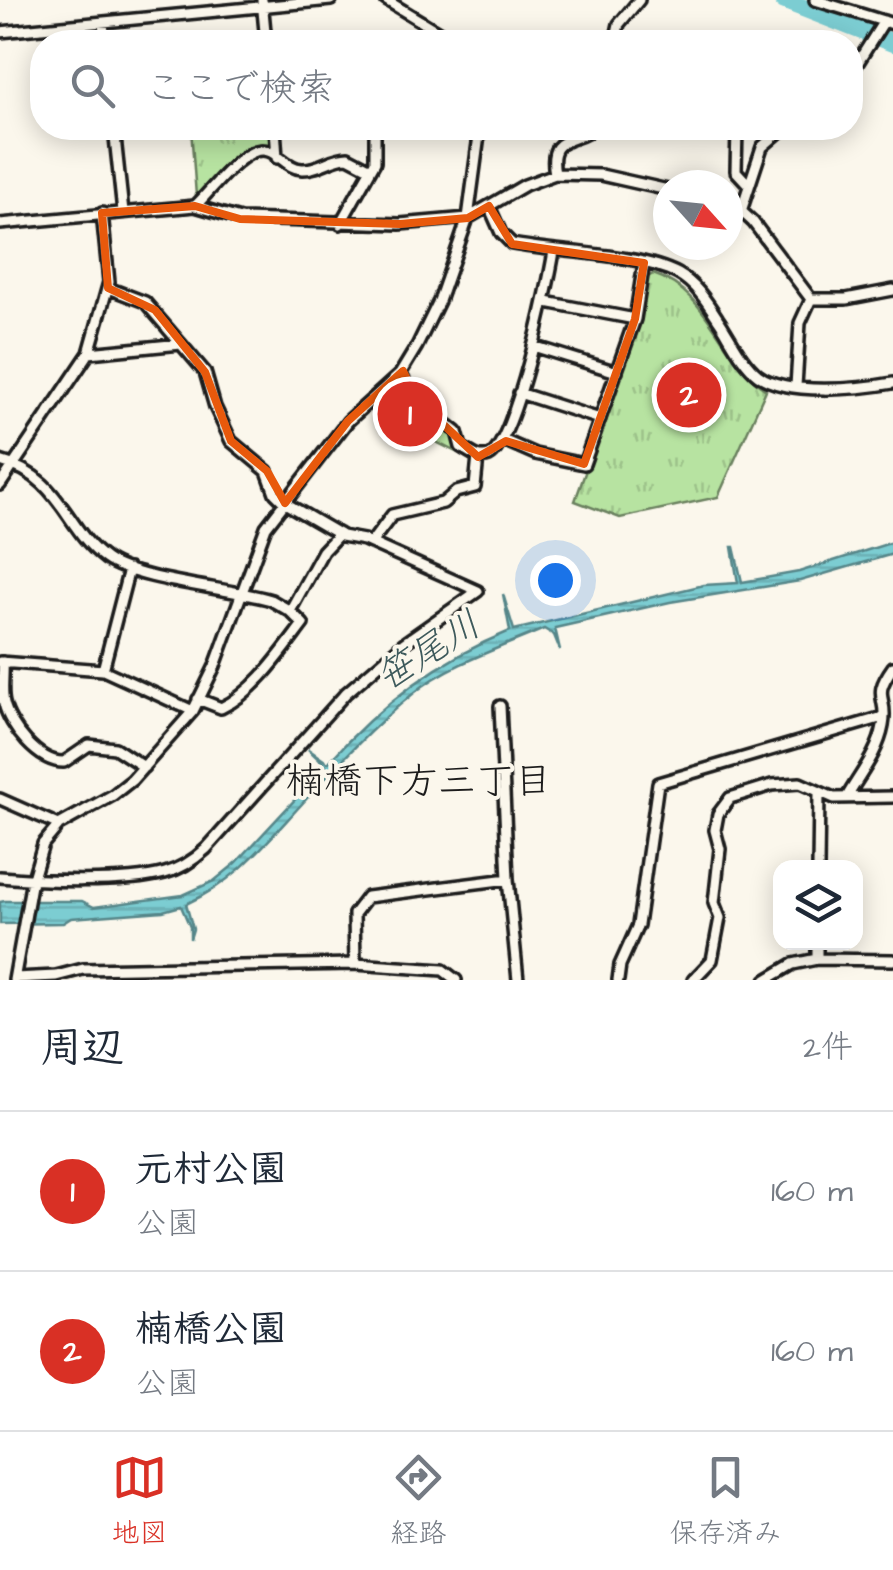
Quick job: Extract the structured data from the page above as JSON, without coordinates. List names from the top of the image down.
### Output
{
  "districts": ["楠橋下方三丁目"],
  "water": ["笹尾川"],
  "north": "bottom right",
  "page": {
    "search": "ここで検索",
    "pins": ["2", "1"],
    "heading": ["周辺", "2件"],
    "list": [
      {
        "mark": "1",
        "name": "元村公園",
        "note": "公園",
        "value": "160 m"
      },
      {
        "mark": "2",
        "name": "楠橋公園",
        "note": "公園",
        "value": "160 m"
      }
    ],
    "nav": ["地図", "経路", "保存済み"]
  }
}
